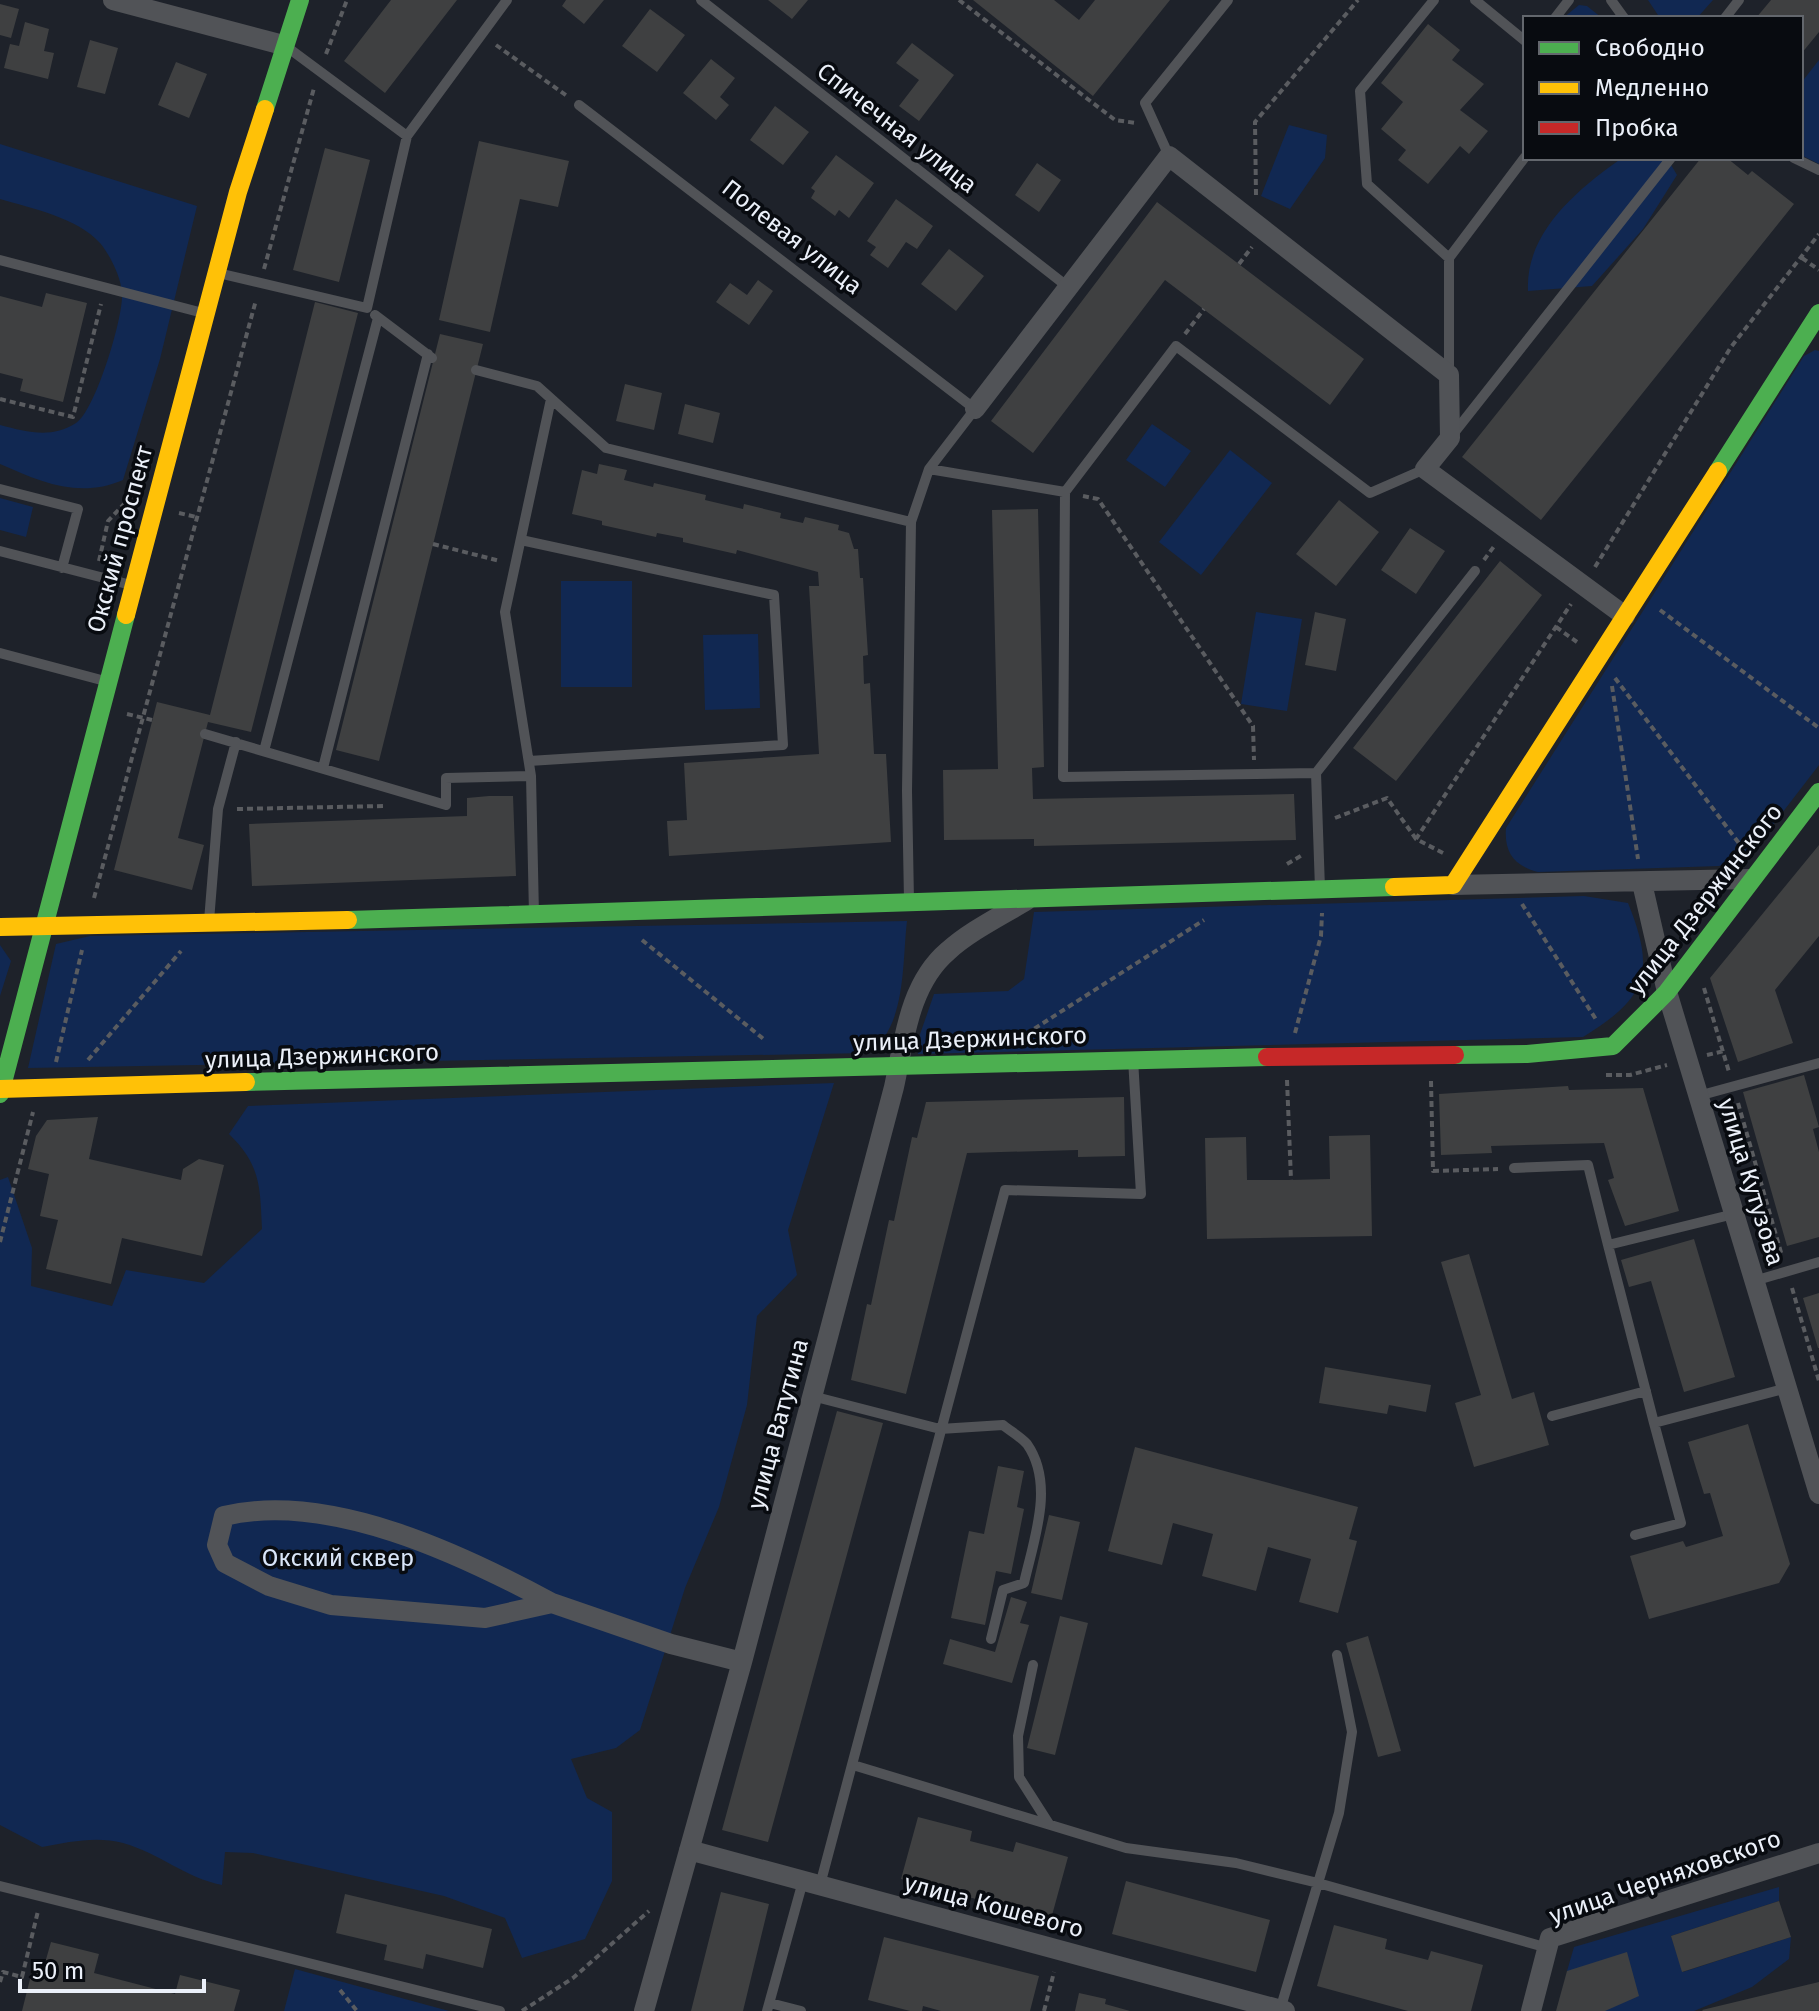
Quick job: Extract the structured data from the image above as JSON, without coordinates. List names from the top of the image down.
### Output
{
  "streets": {
    "street": [
      "Окский проспект",
      "улица Дзержинского",
      "улица Кутузова",
      "улица Ватутина",
      "улица Черняховского",
      "улица Кошевого"
    ],
    "lane": ["Спичечная улица", "Полевая улица"]
  },
  "crossings": [
    ["Окский проспект", "улица Дзержинского"],
    ["улица Дзержинского", "улица Кутузова"],
    ["улица Дзержинского", "улица Ватутина"],
    ["улица Ватутина", "улица Кошевого"]
  ],
  "parks": ["Окский сквер"],
  "legend": ["Свободно", "Медленно", "Пробка"],
  "scale_bar": "50 m"
}
